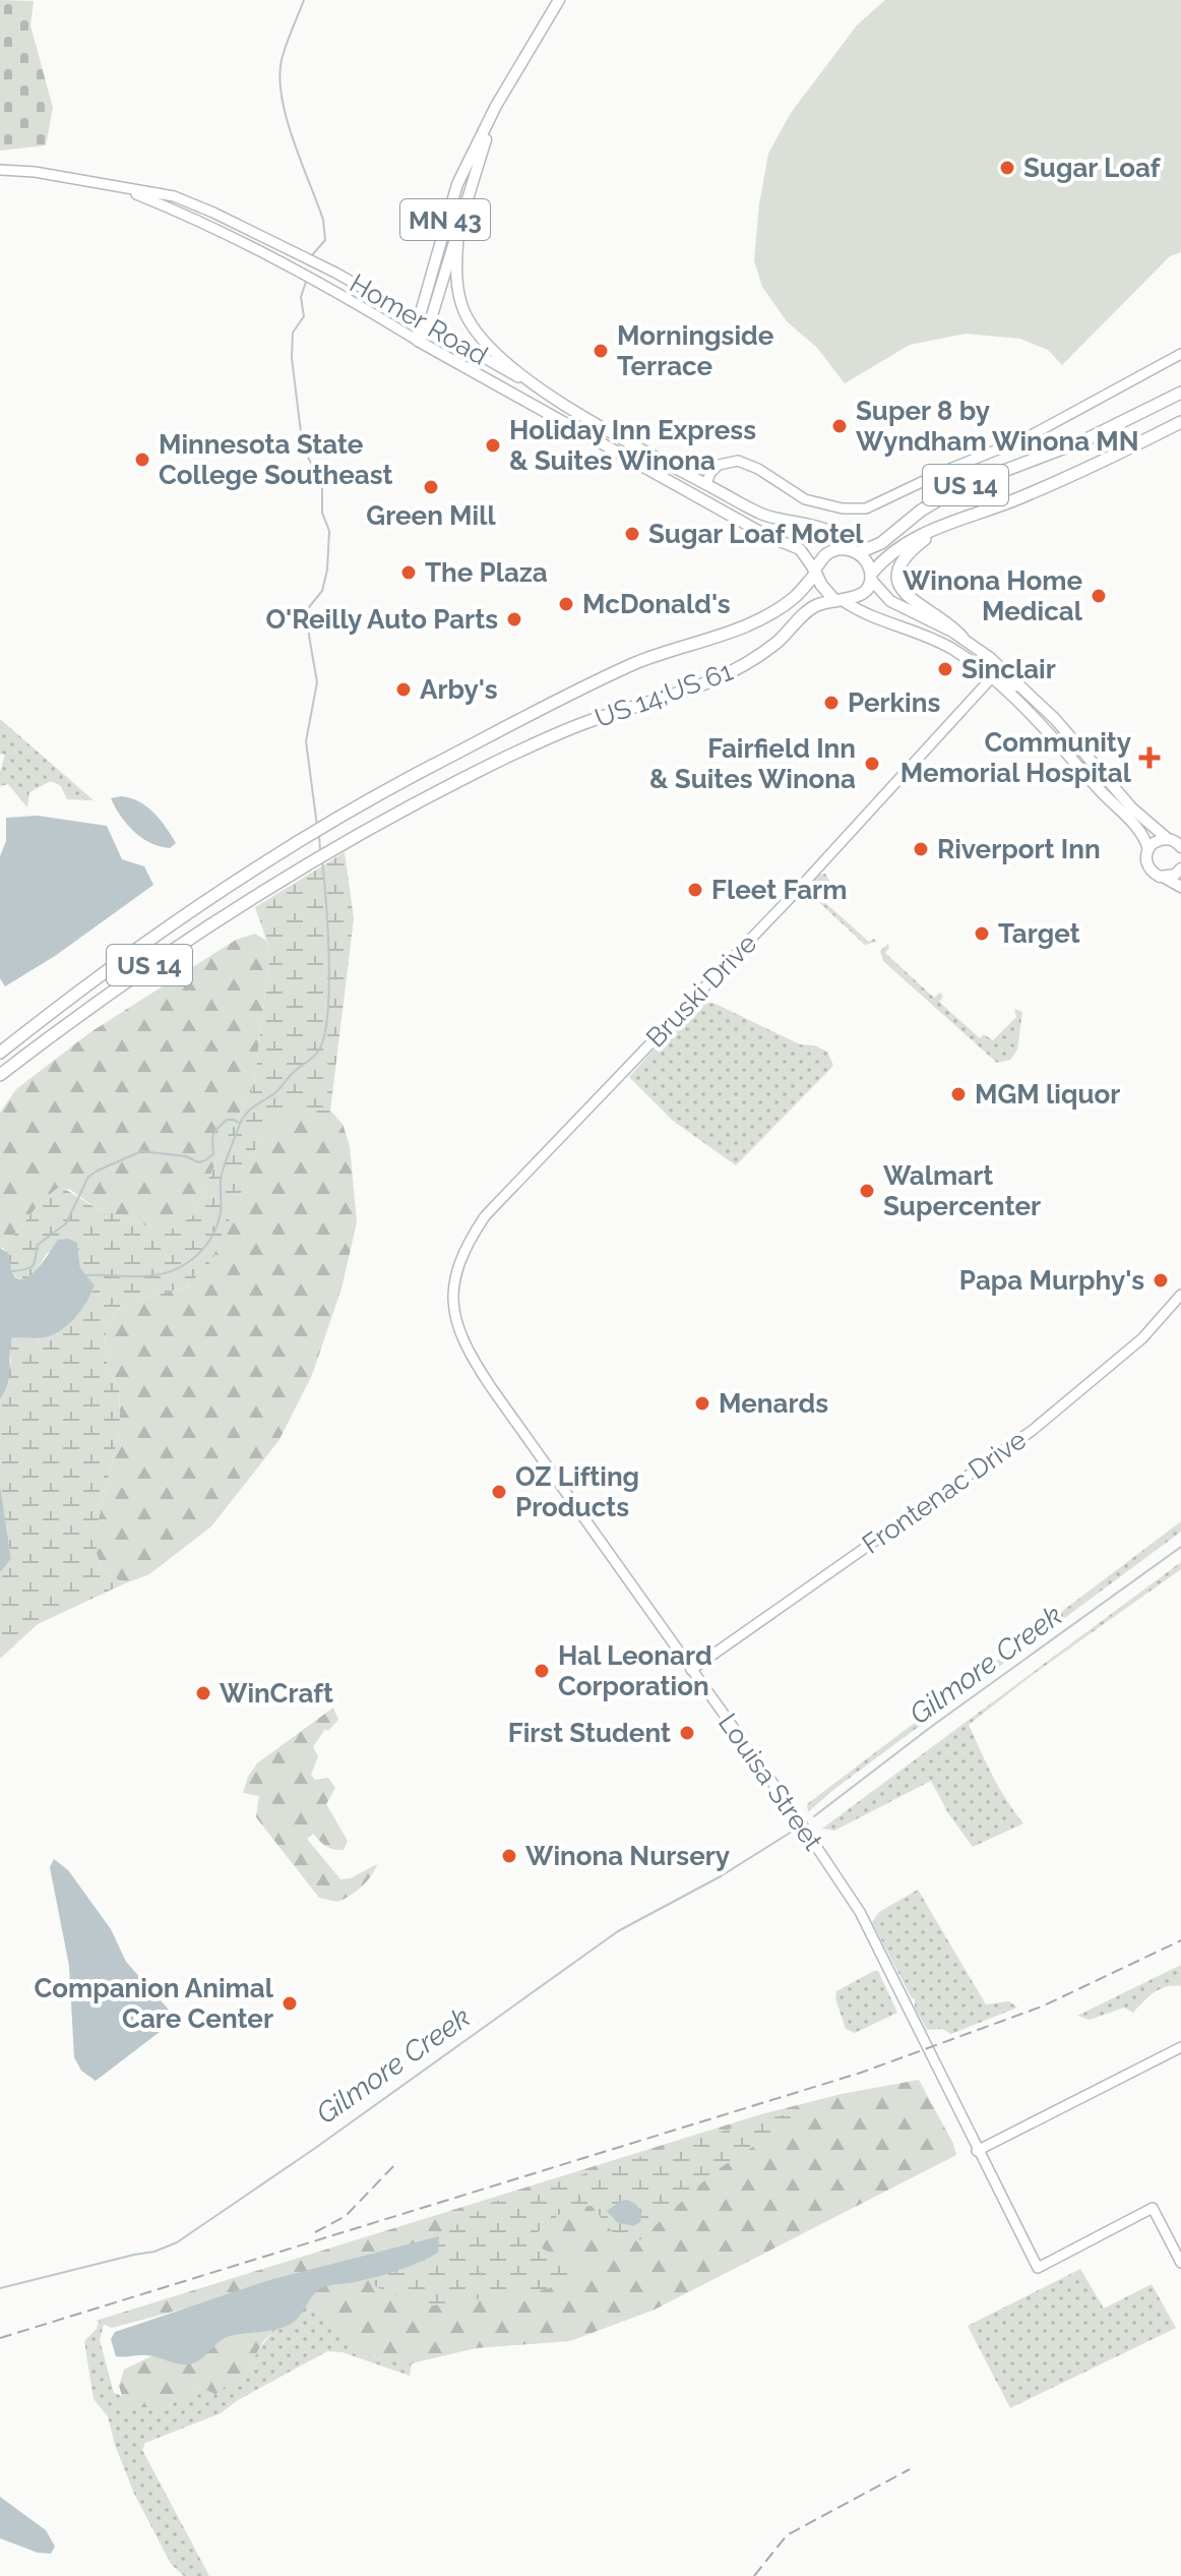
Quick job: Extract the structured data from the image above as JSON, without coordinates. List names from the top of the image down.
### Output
{
  "streets": {
    "highway": ["US 14", "US 14;US 61"],
    "main road": ["MN 43", "Homer Road"],
    "street": ["Bruski Drive", "Frontenac Drive", "Louisa Street"]
  },
  "crossings": [
    ["MN 43", "Homer Road"],
    ["MN 43", "US 14;US 61"],
    ["Homer Road", "US 14;US 61"],
    ["Bruski Drive", "Louisa Street"],
    ["Frontenac Drive", "Louisa Street"]
  ],
  "water": ["Gilmore Creek"],
  "places": {
    "other": [
      "Sugar Loaf",
      "Morningside Terrace",
      "Super 8 by Wyndham Winona MN",
      "Holiday Inn Express & Suites Winona",
      "Minnesota State College Southeast",
      "Green Mill",
      "Sugar Loaf Motel",
      "The Plaza",
      "Winona Home Medical",
      "McDonald's",
      "O'Reilly Auto Parts",
      "Sinclair",
      "Arby's",
      "Perkins",
      "Fairfield Inn & Suites Winona",
      "Riverport Inn",
      "Fleet Farm",
      "Target",
      "MGM liquor",
      "Walmart Supercenter",
      "Papa Murphy's",
      "Menards",
      "OZ Lifting Products",
      "Hal Leonard Corporation",
      "WinCraft",
      "First Student",
      "Winona Nursery",
      "Companion Animal Care Center"
    ],
    "health": ["Community Memorial Hospital"]
  }
}
